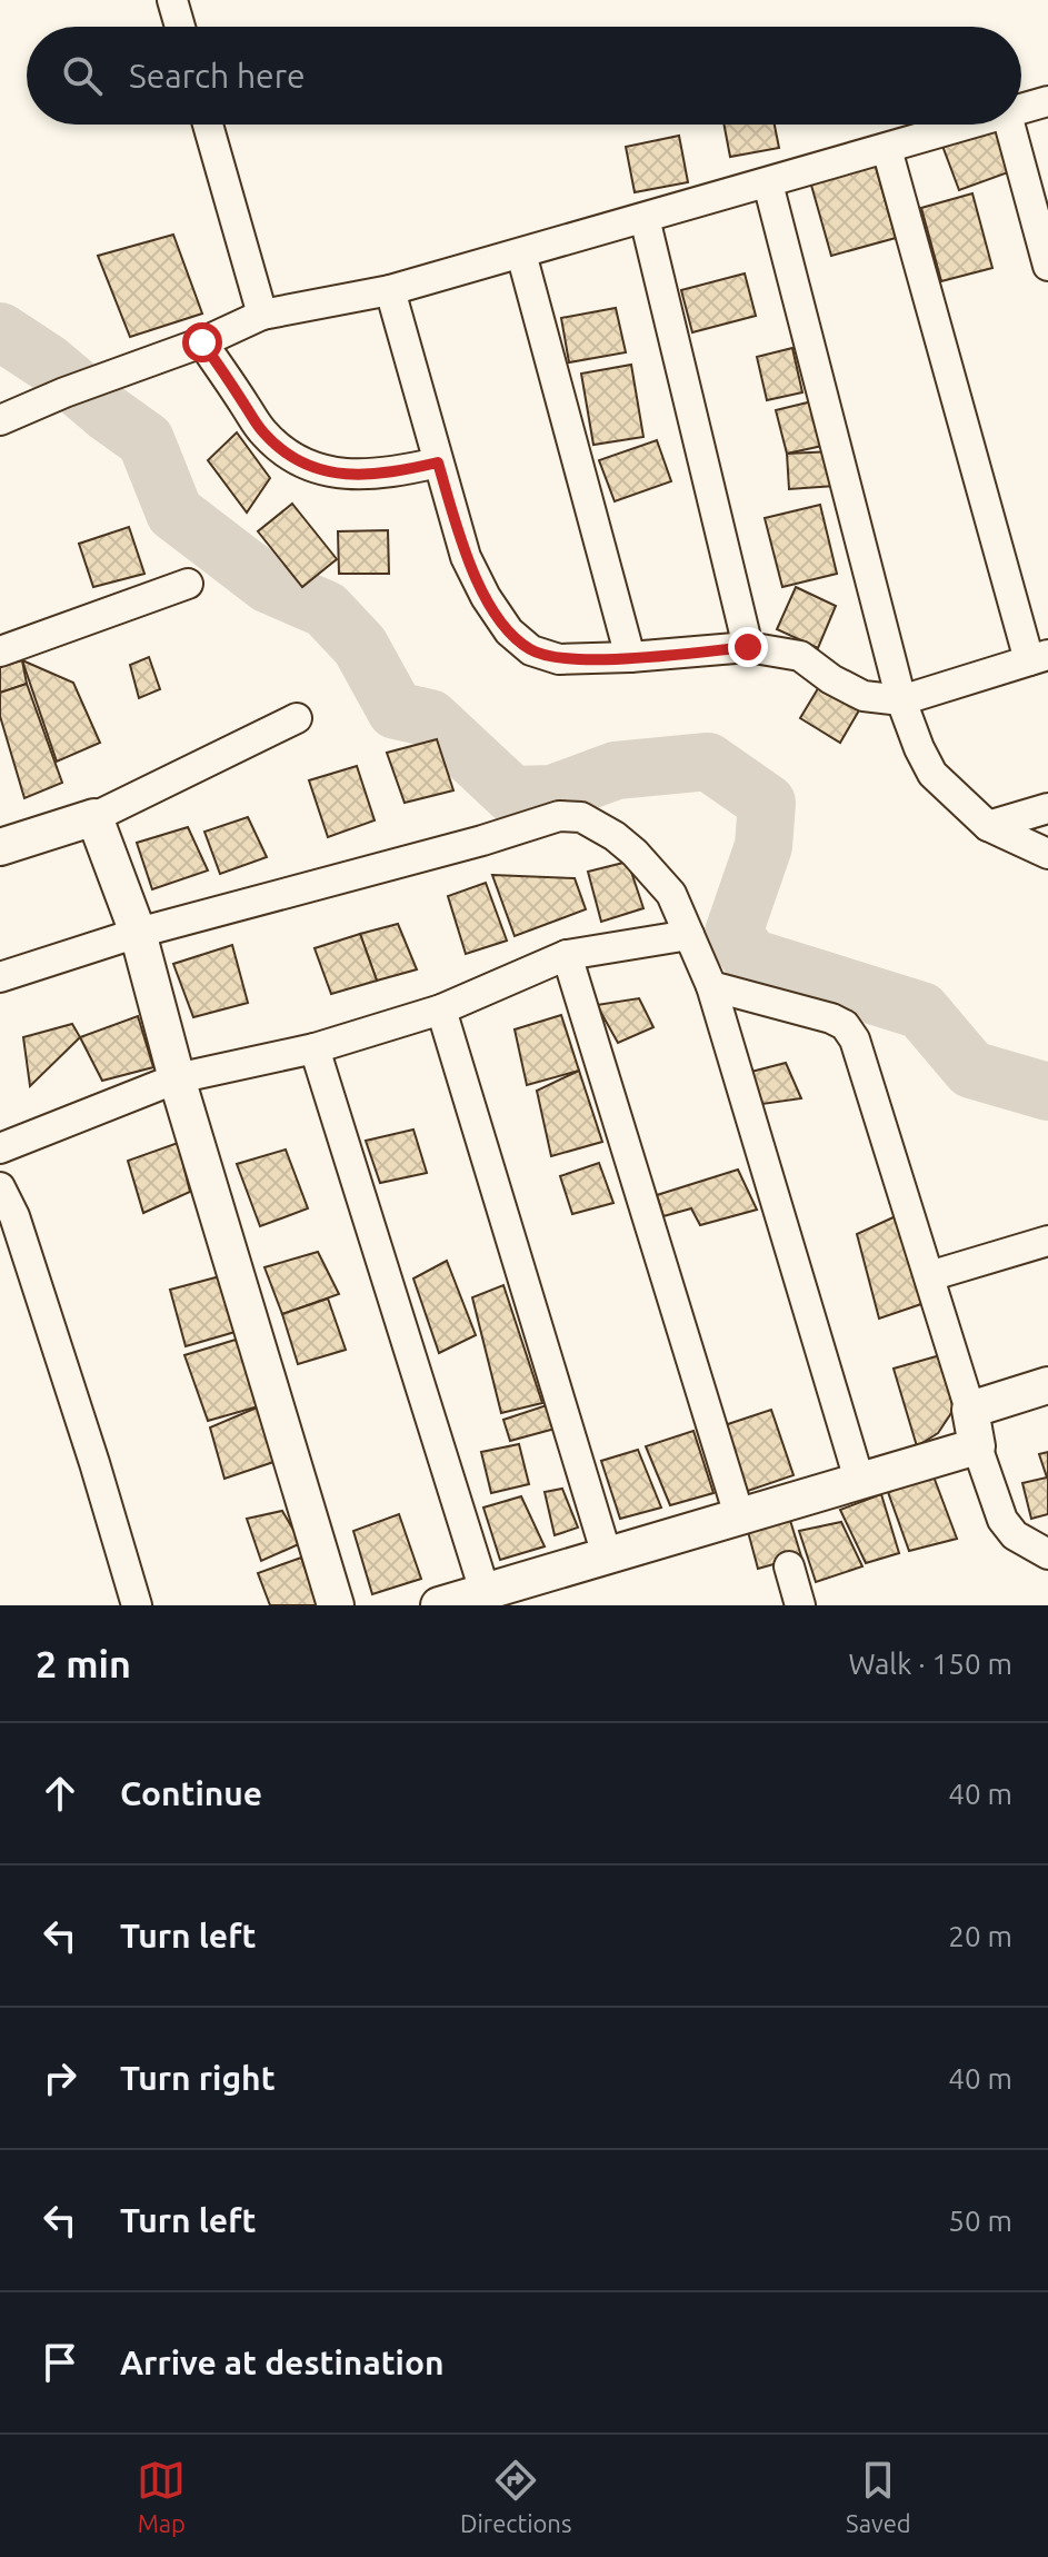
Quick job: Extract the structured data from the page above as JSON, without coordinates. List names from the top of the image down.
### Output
{
  "page": {
    "search": "Search here",
    "heading": ["2 min", "Walk · 150 m"],
    "list": [
      ["Continue", "40 m"],
      ["Turn left", "20 m"],
      ["Turn right", "40 m"],
      ["Turn left", "50 m"],
      "Arrive at destination"
    ],
    "nav": ["Map", "Directions", "Saved"]
  }
}
